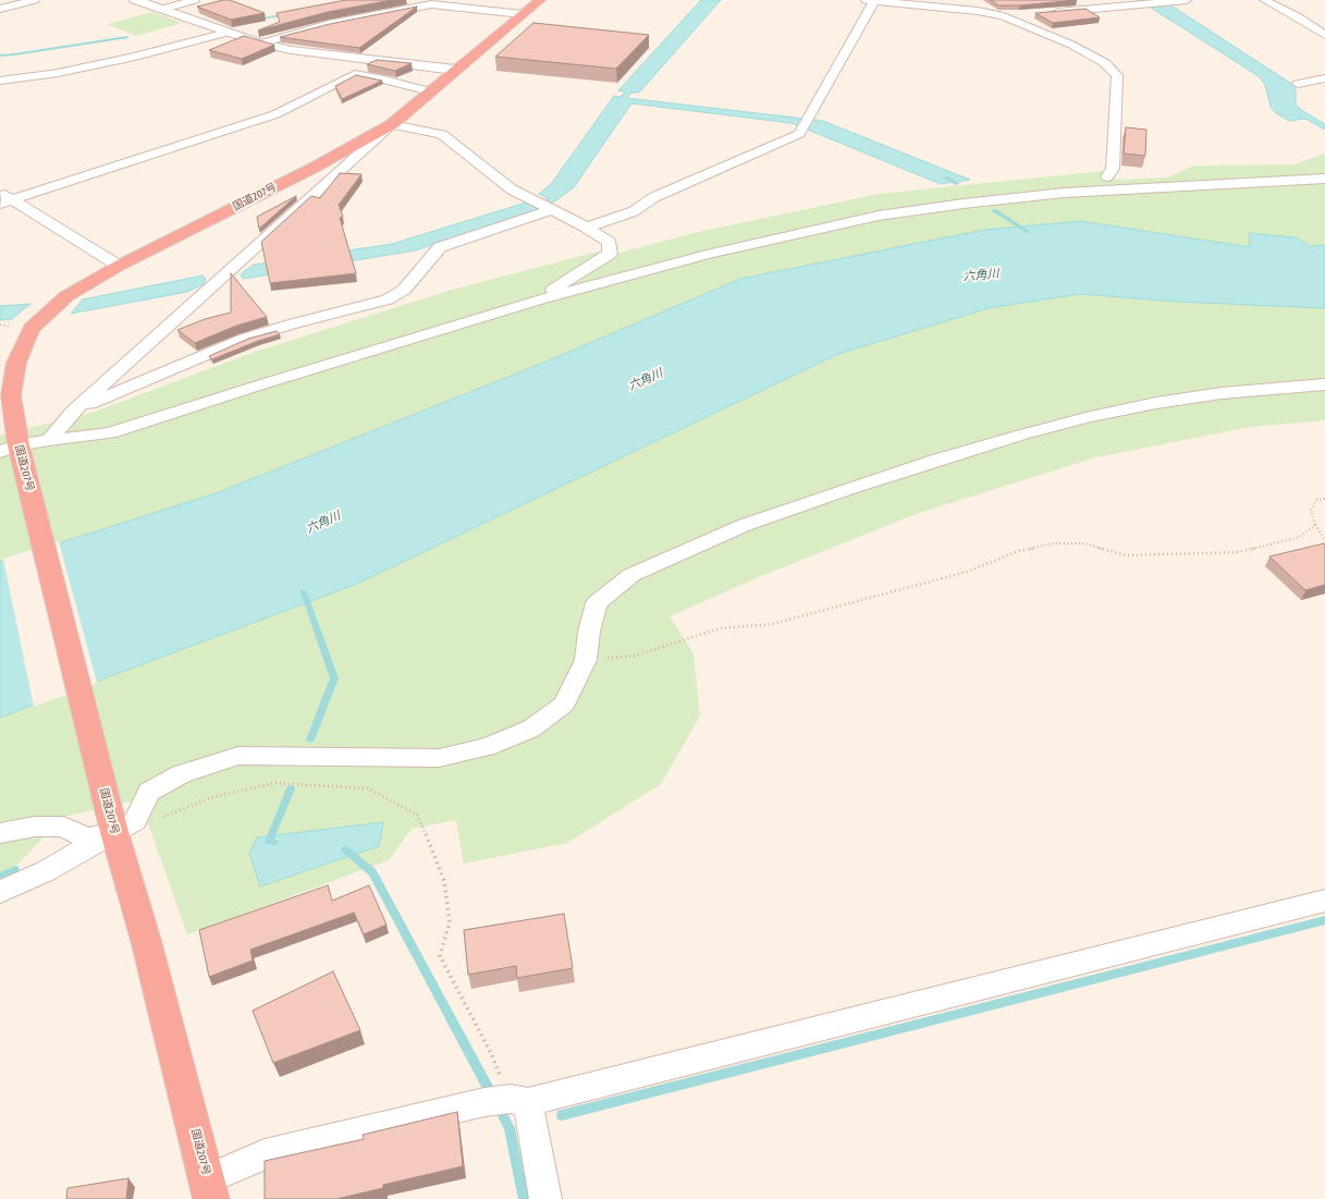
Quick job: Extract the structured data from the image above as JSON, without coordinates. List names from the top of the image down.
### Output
{
  "streets": {
    "highway": ["国道207号"]
  },
  "water": ["六角川"]
}
